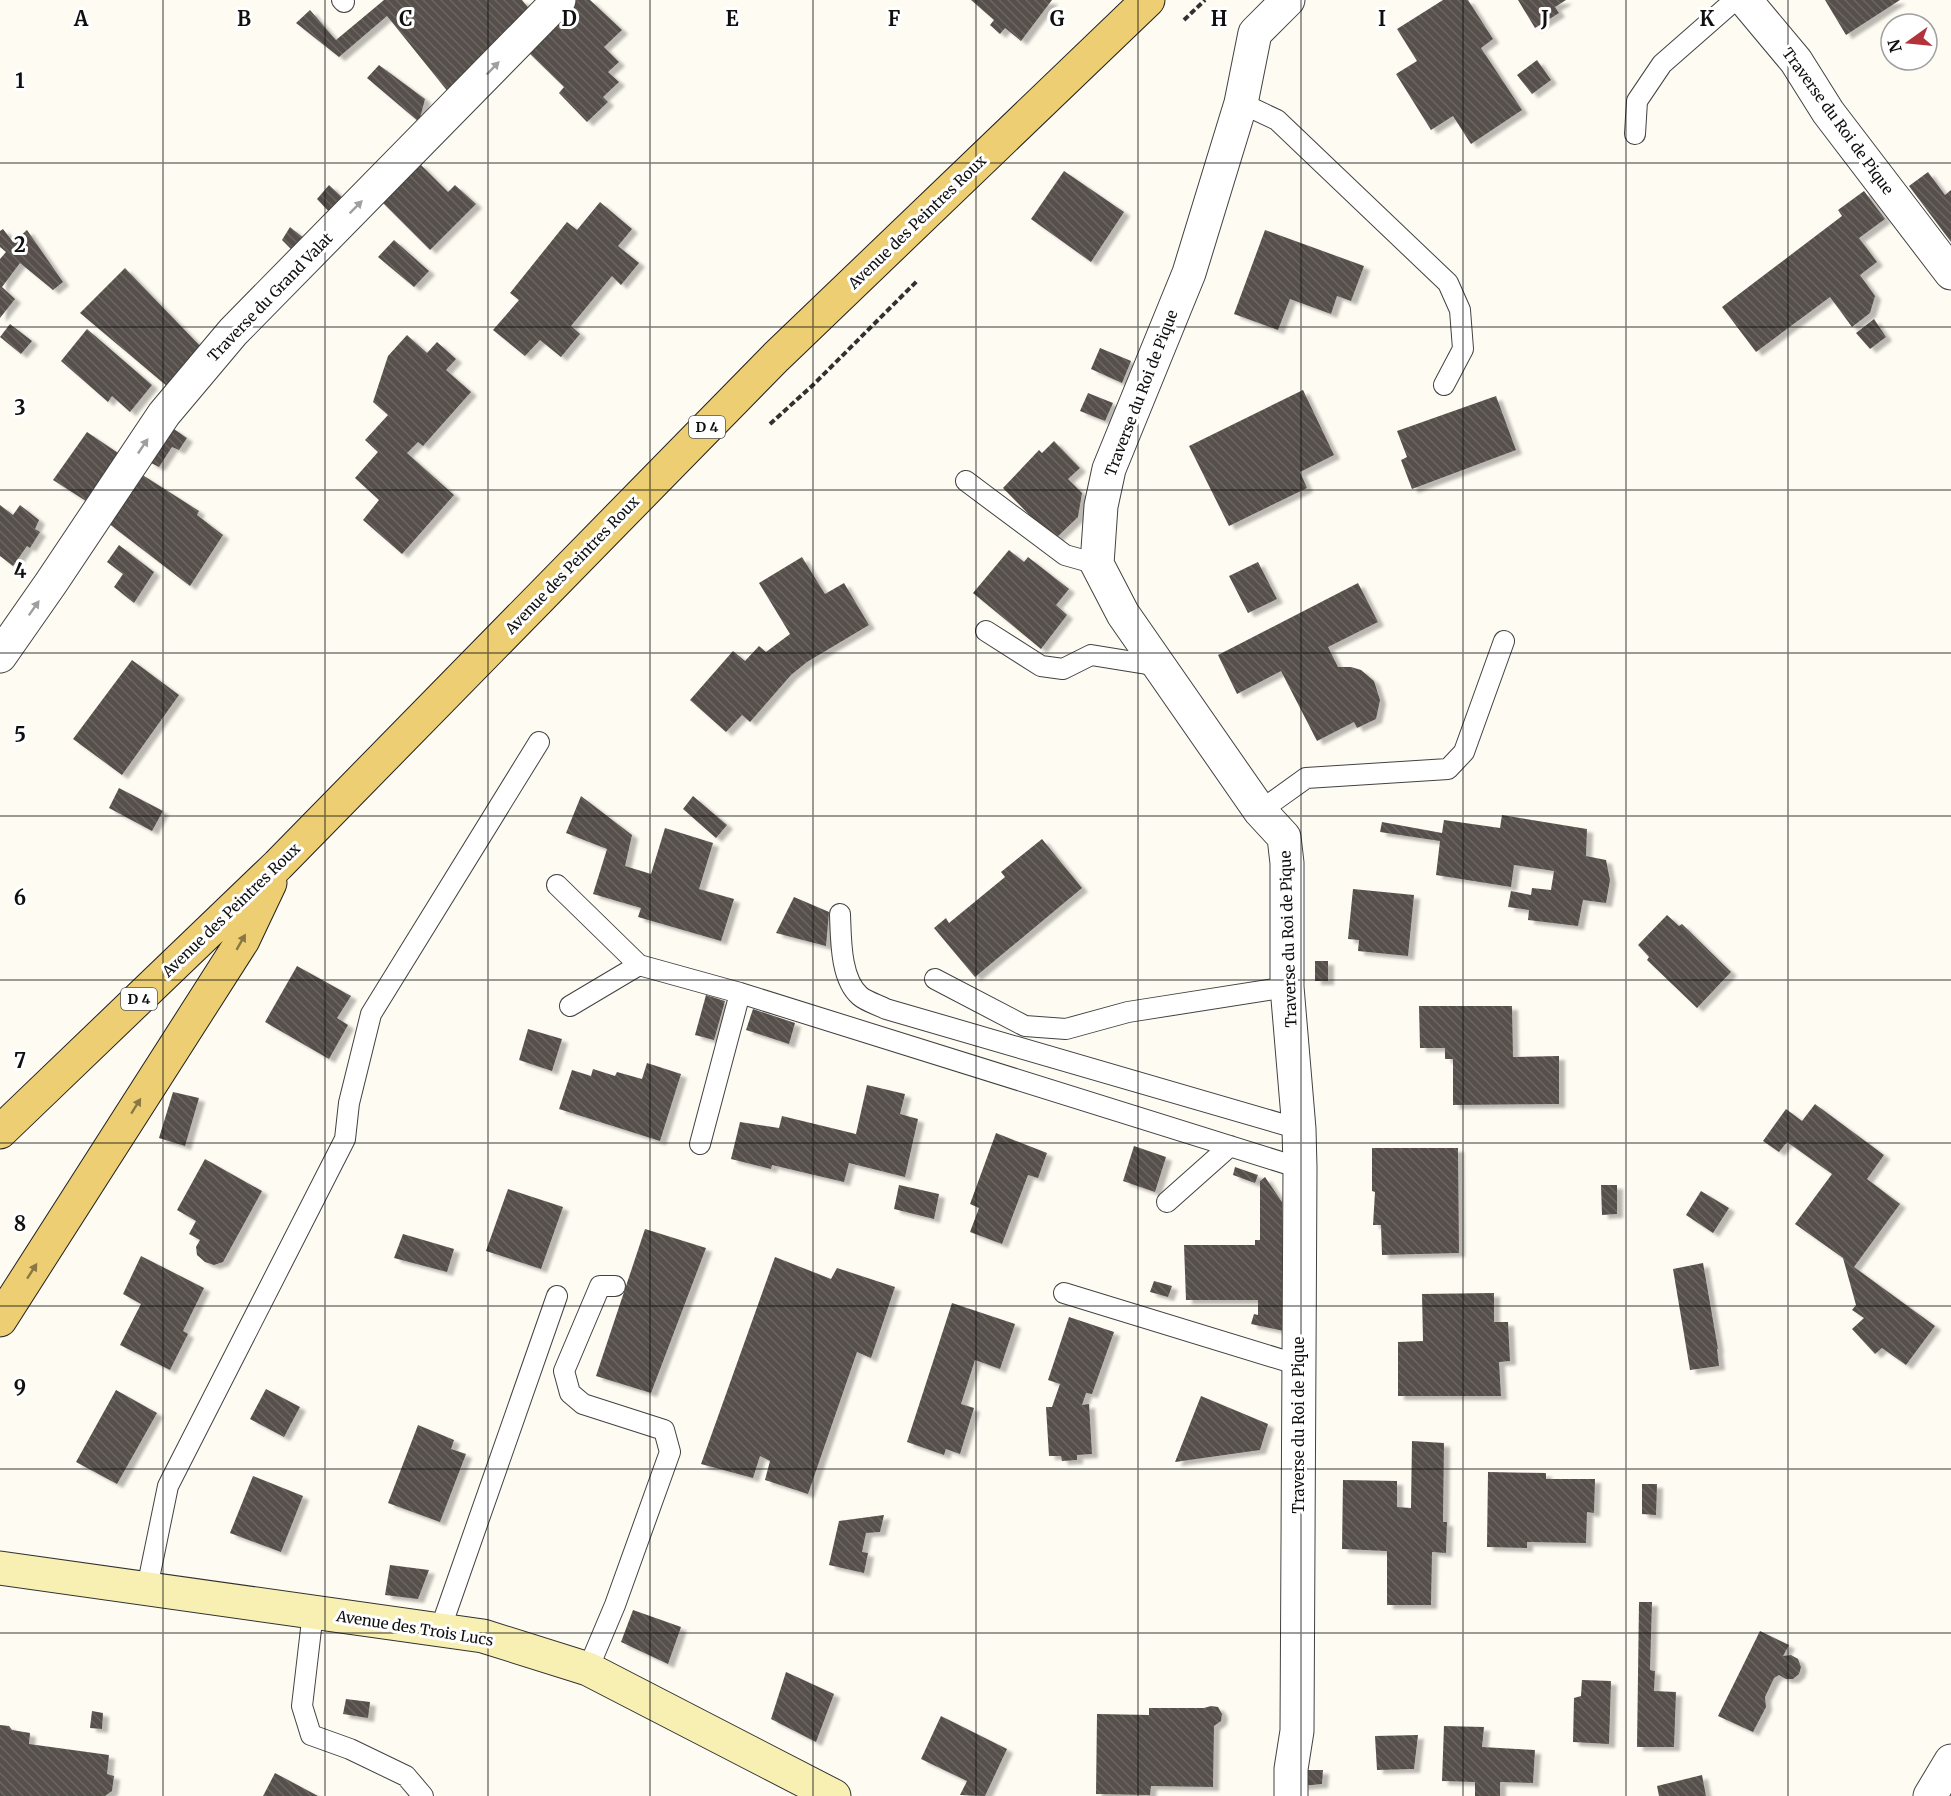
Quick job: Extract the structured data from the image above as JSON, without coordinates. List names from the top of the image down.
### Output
{
  "streets": {
    "main road": ["Avenue des Peintres Roux", "D 4", "Avenue des Trois Lucs"],
    "street": ["Traverse du Roi de Pique", "Traverse du Grand Valat"]
  },
  "one_way": ["Traverse du Grand Valat"],
  "north": "left",
  "grid": {
    "columns": [
      "A",
      "B",
      "C",
      "D",
      "E",
      "F",
      "G",
      "H",
      "I",
      "J",
      "K"
    ],
    "rows": [
      "1",
      "2",
      "3",
      "4",
      "5",
      "6",
      "7",
      "8",
      "9"
    ]
  }
}
